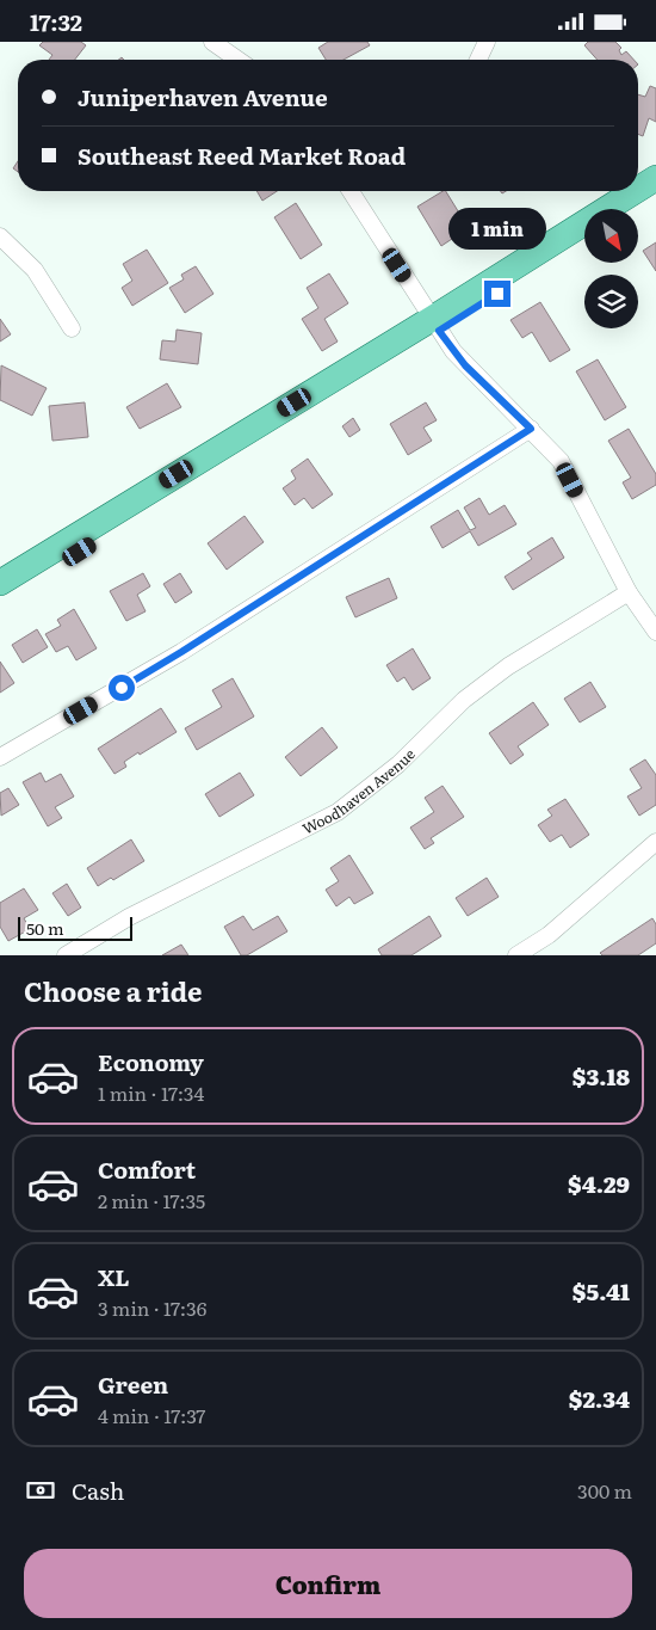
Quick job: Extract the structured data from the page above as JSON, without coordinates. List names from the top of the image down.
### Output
{
  "streets": {
    "street": ["Woodhaven Avenue"]
  },
  "scale_bar": "50 m",
  "north": "bottom right",
  "page": {
    "status": "17:32",
    "banner": ["Juniperhaven Avenue", "Southeast Reed Market Road"],
    "bubble": "1 min",
    "scale": "50 m",
    "heading": "Choose a ride",
    "list": [
      {
        "name": "Economy",
        "note": "1 min · 17:34",
        "value": "$3.18"
      },
      {
        "name": "Comfort",
        "note": "2 min · 17:35",
        "value": "$4.29"
      },
      {
        "name": "XL",
        "note": "3 min · 17:36",
        "value": "$5.41"
      },
      {
        "name": "Green",
        "note": "4 min · 17:37",
        "value": "$2.34"
      }
    ],
    "pay": ["Cash", "300 m"],
    "buttons": "Confirm"
  }
}
